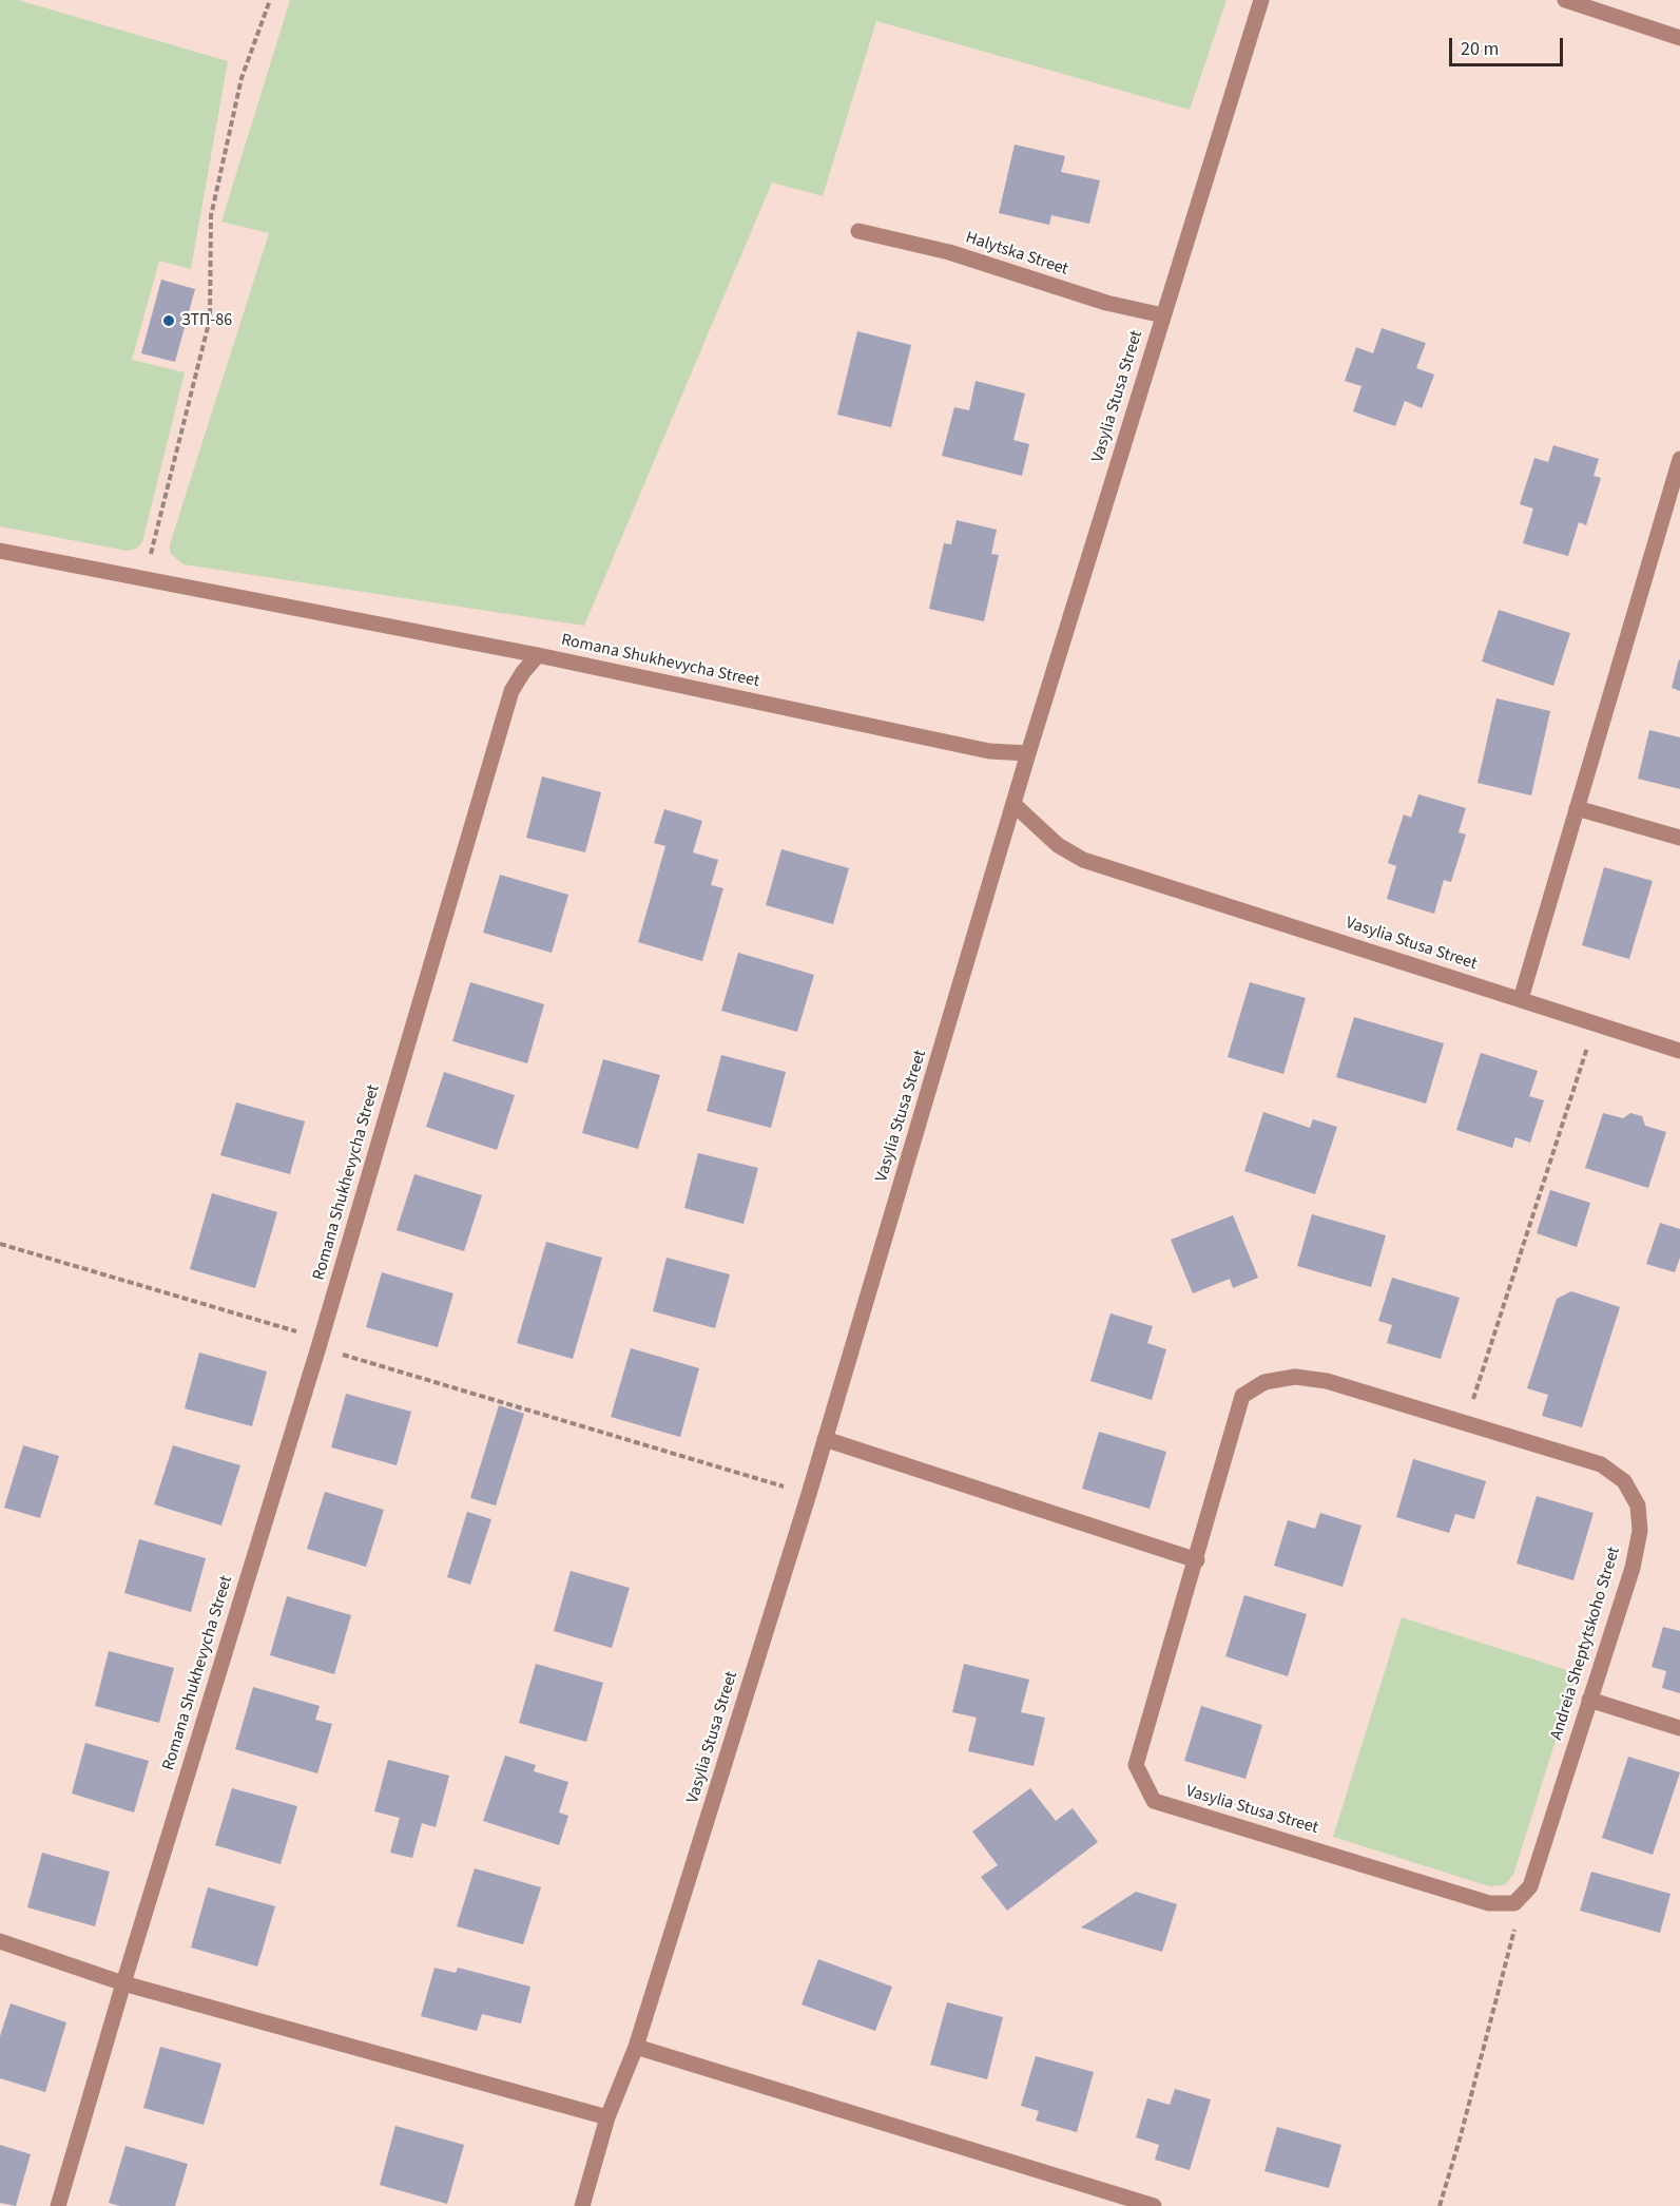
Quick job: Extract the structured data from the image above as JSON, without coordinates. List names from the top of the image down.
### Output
{
  "streets": {
    "street": [
      "Halytska Street",
      "Vasylia Stusa Street",
      "Romana Shukhevycha Street",
      "Andreia Sheptytskoho Street"
    ]
  },
  "crossings": [
    ["Halytska Street", "Vasylia Stusa Street"],
    ["Vasylia Stusa Street", "Romana Shukhevycha Street"],
    ["Vasylia Stusa Street", "Andreia Sheptytskoho Street"]
  ],
  "places": ["ЗТП-86"],
  "scale_bar": "20 m"
}
